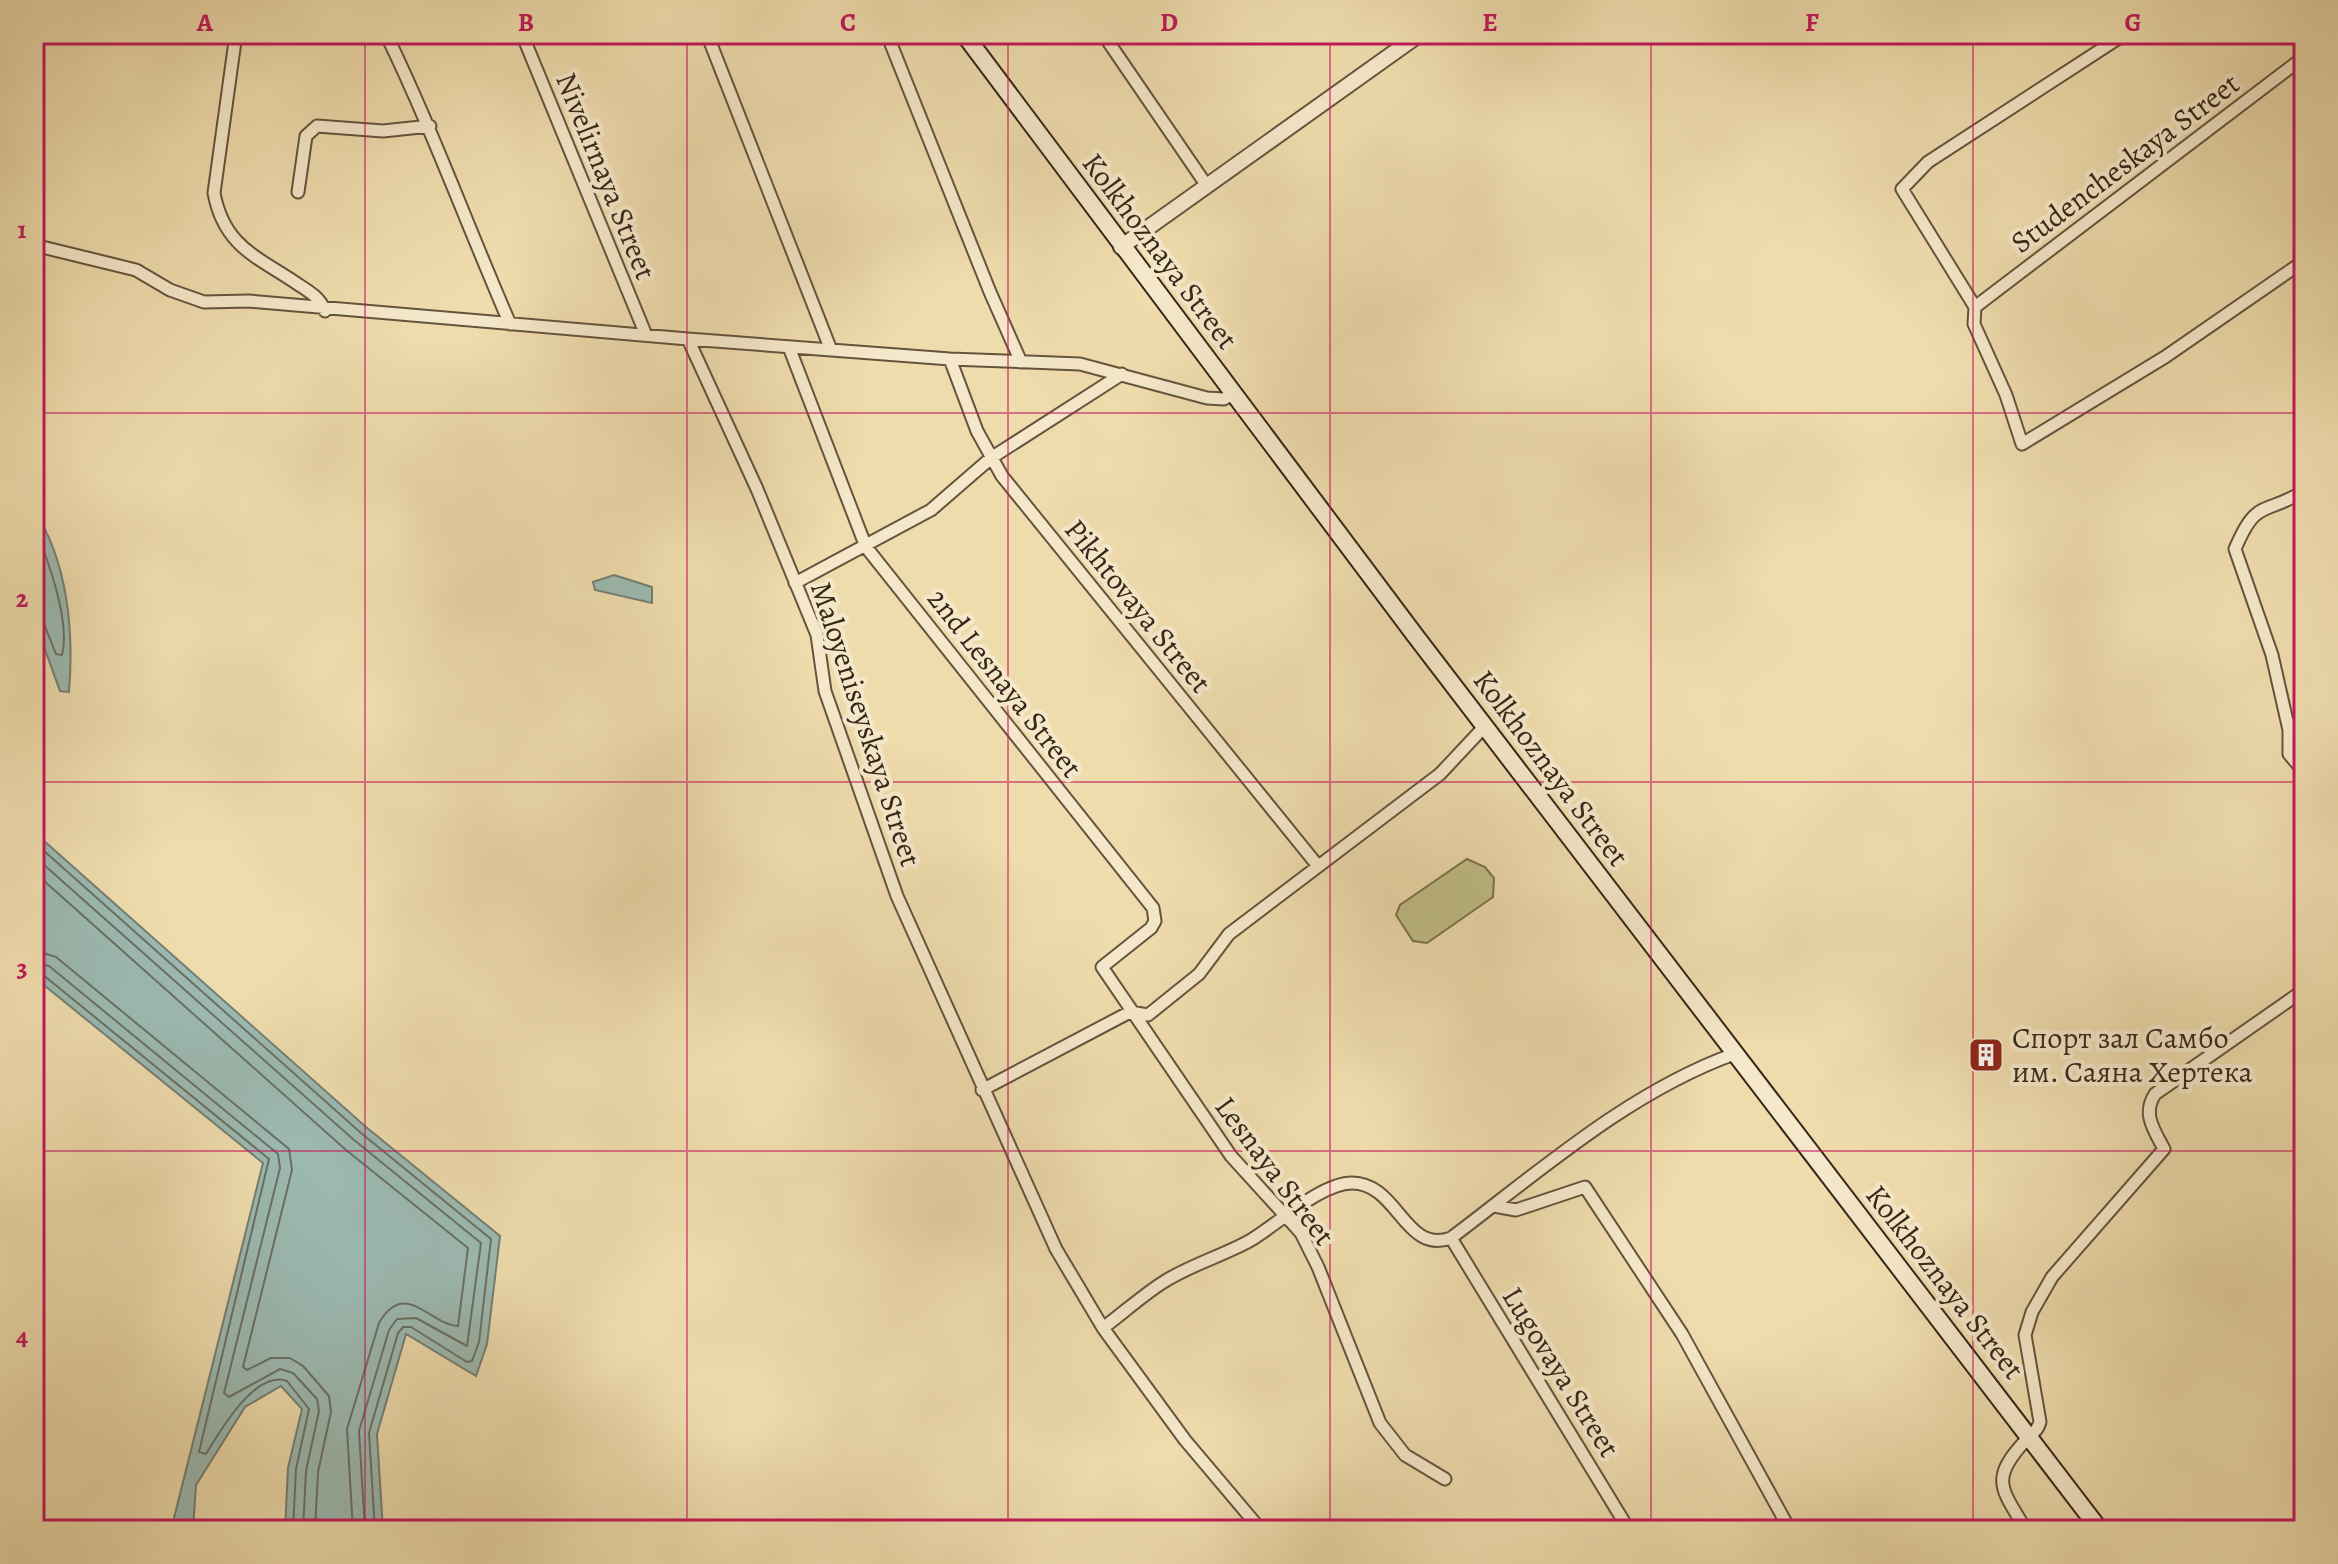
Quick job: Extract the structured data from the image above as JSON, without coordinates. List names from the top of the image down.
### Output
{
  "streets": {
    "main road": ["Kolkhoznaya Street"],
    "street": [
      "Studencheskaya Street",
      "Nivelirnaya Street",
      "Pikhtovaya Street",
      "2nd Lesnaya Street",
      "Maloyeniseyskaya Street",
      "Lesnaya Street",
      "Lugovaya Street"
    ]
  },
  "crossings": [
    ["2nd Lesnaya Street", "Lesnaya Street"]
  ],
  "places": {
    "building": ["Спорт зал Самбо им. Саяна Хертека"]
  },
  "grid": {
    "columns": [
      "A",
      "B",
      "C",
      "D",
      "E",
      "F",
      "G"
    ],
    "rows": [
      "1",
      "2",
      "3",
      "4"
    ]
  }
}
